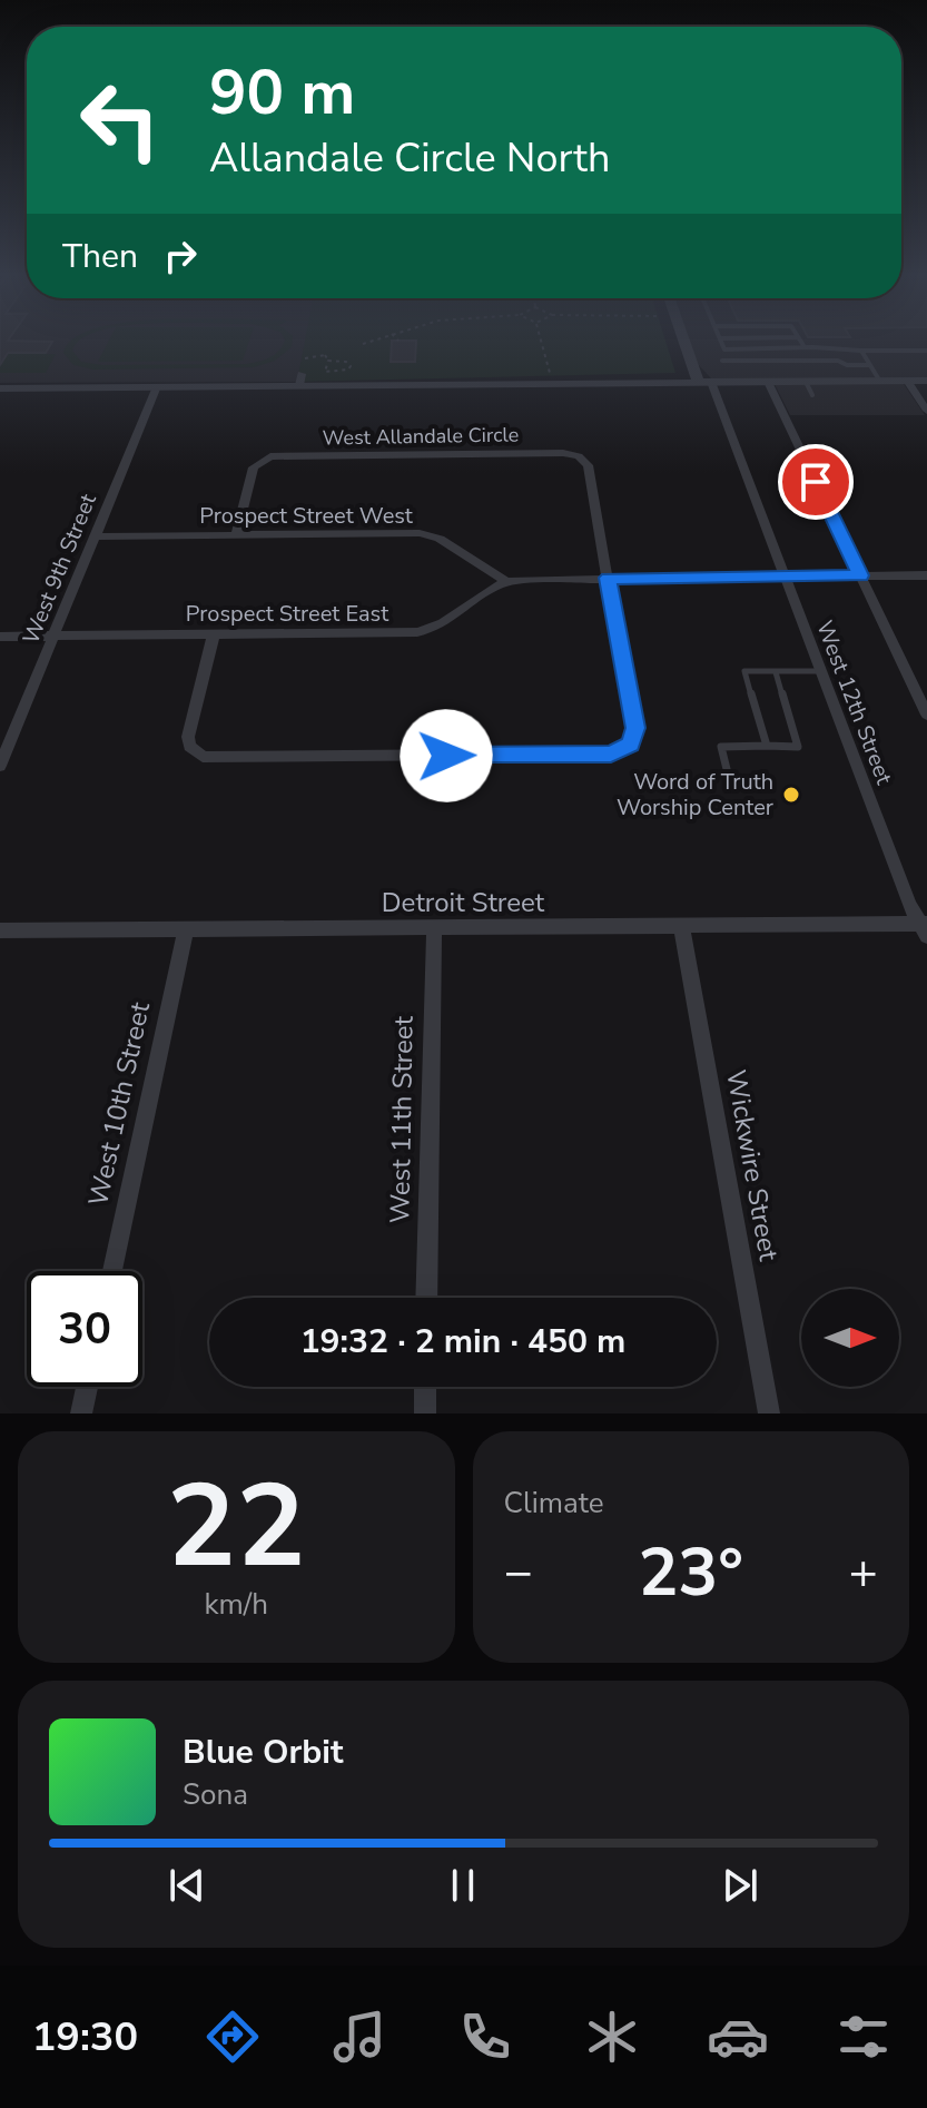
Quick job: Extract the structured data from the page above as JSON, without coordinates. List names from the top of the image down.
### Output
{
  "streets": {
    "street": [
      "West Allandale Circle",
      "Prospect Street West",
      "West 9th Street",
      "Prospect Street East",
      "West 12th Street",
      "Detroit Street",
      "West 10th Street",
      "West 11th Street",
      "Wickwire Street"
    ]
  },
  "crossings": [
    ["West Allandale Circle", "Prospect Street West"],
    ["Prospect Street West", "West 9th Street"],
    ["Prospect Street West", "Prospect Street East"],
    ["West 9th Street", "Prospect Street East"],
    ["West 12th Street", "Detroit Street"],
    ["Detroit Street", "West 10th Street"],
    ["Detroit Street", "West 11th Street"],
    ["Detroit Street", "Wickwire Street"]
  ],
  "places": ["Word of Truth Worship Center"],
  "north": "right",
  "page": {
    "turn": ["90 m", "Allandale Circle North"],
    "then": "Then",
    "limit": "30",
    "trip": "19:32 · 2 min · 450 m",
    "tile": [
      ["22", "km/h"],
      "Climate"
    ],
    "heat": ["−", "23°", "+"],
    "song": ["Blue Orbit", "Sona"],
    "tabs": "19:30"
  }
}
